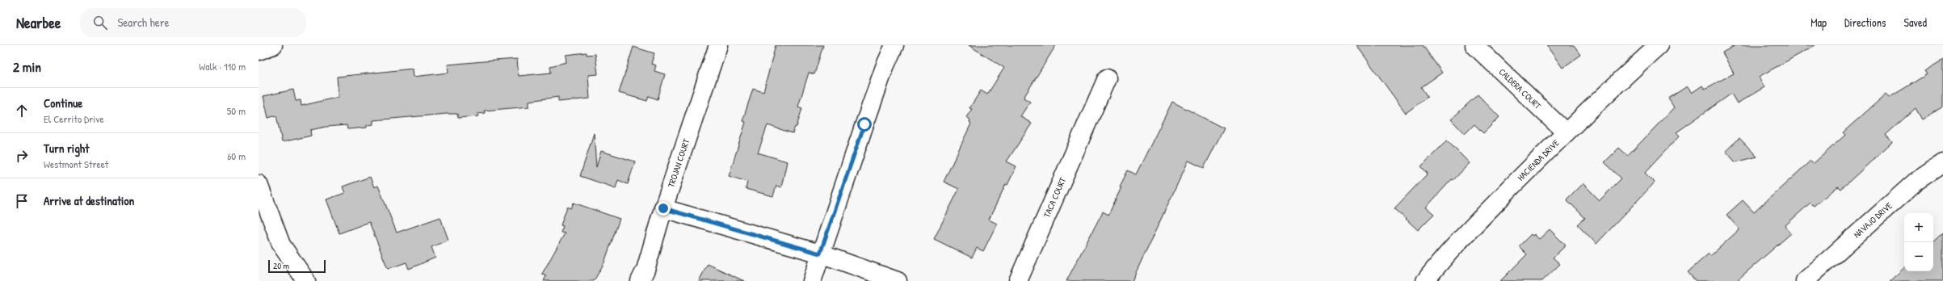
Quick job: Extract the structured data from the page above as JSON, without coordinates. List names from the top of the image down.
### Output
{
  "streets": {
    "street": [
      "CALDERA COURT",
      "HACIENDA DRIVE",
      "TROJAN COURT",
      "TACA COURT",
      "NAVAJO DRIVE"
    ]
  },
  "crossings": [
    ["CALDERA COURT", "HACIENDA DRIVE"]
  ],
  "scale_bar": "20 m",
  "page": {
    "header": "Nearbee",
    "search": "Search here",
    "nav": ["Map", "Directions", "Saved"],
    "heading": ["2 min", "Walk · 110 m"],
    "list": [
      ["Continue", "El Cerrito Drive", "50 m"],
      ["Turn right", "Westmont Street", "60 m"],
      "Arrive at destination"
    ],
    "map_buttons": ["+", "−"],
    "scale": "20 m"
  }
}
